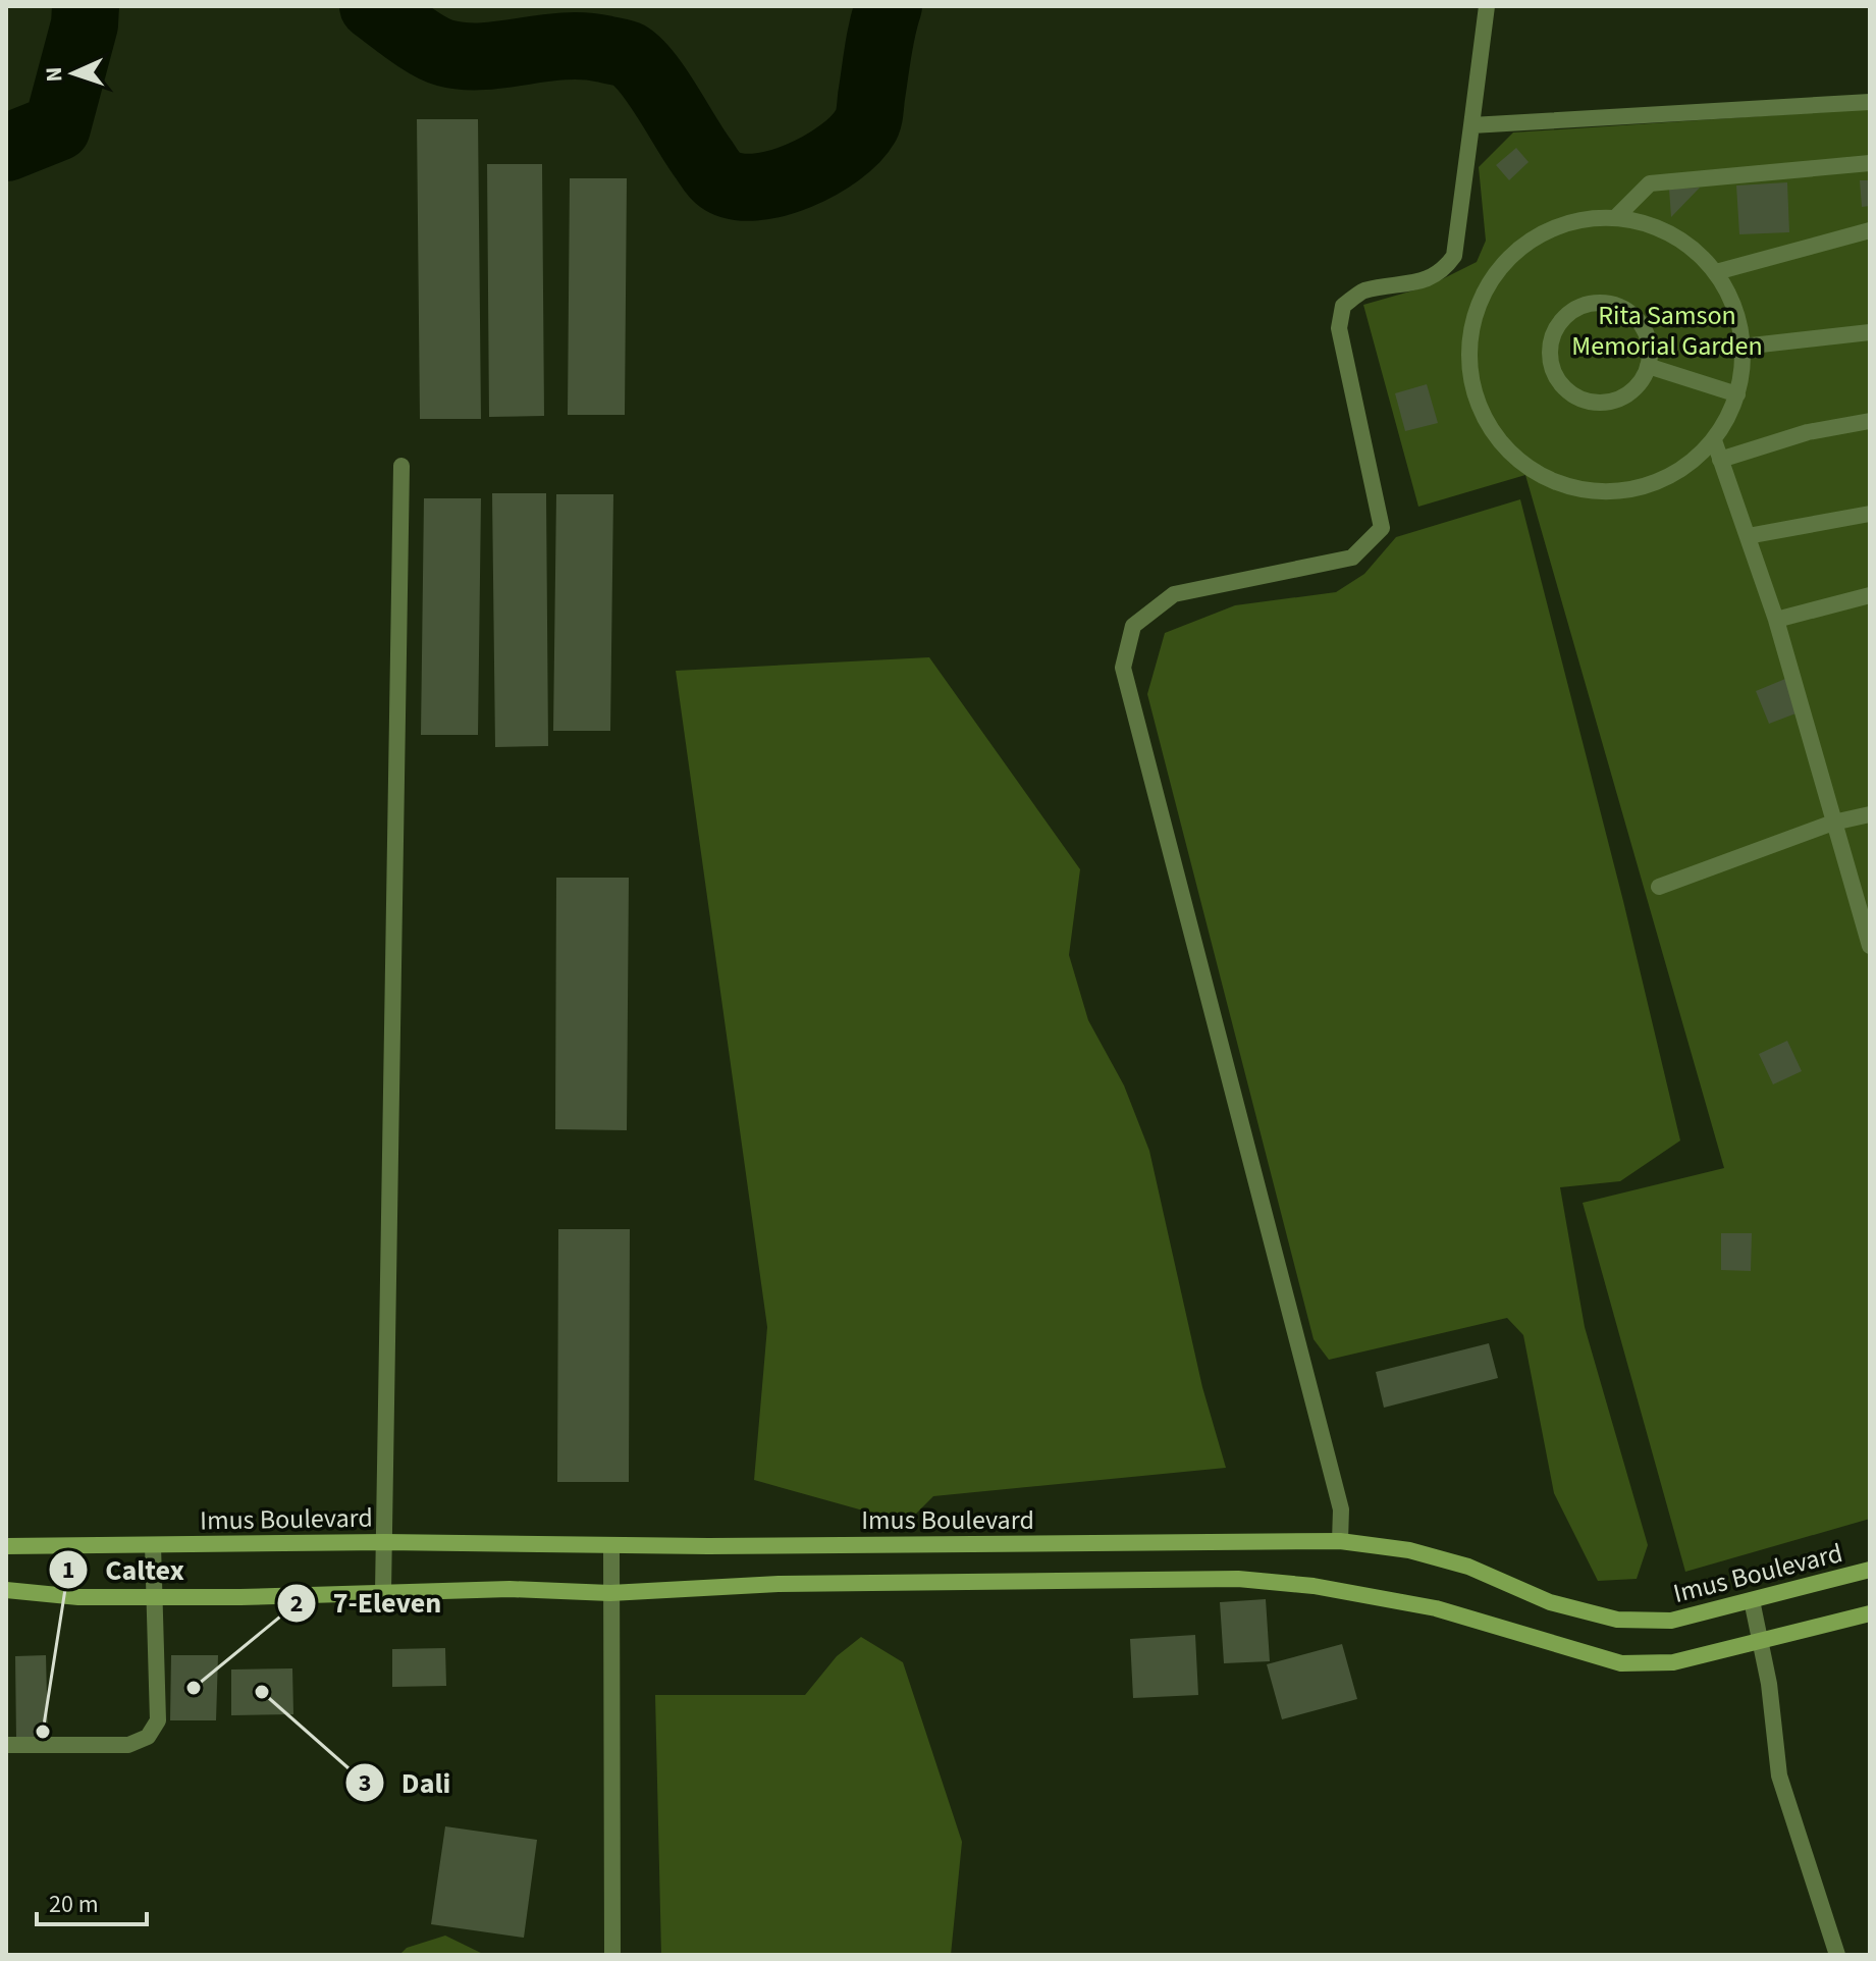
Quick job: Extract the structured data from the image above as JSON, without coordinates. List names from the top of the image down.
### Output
{
  "streets": {
    "main road": ["Imus Boulevard"]
  },
  "parks": ["Rita Samson Memorial Garden"],
  "places": ["7-Eleven", "Dali", "Caltex"],
  "scale_bar": "20 m",
  "north": "left"
}
